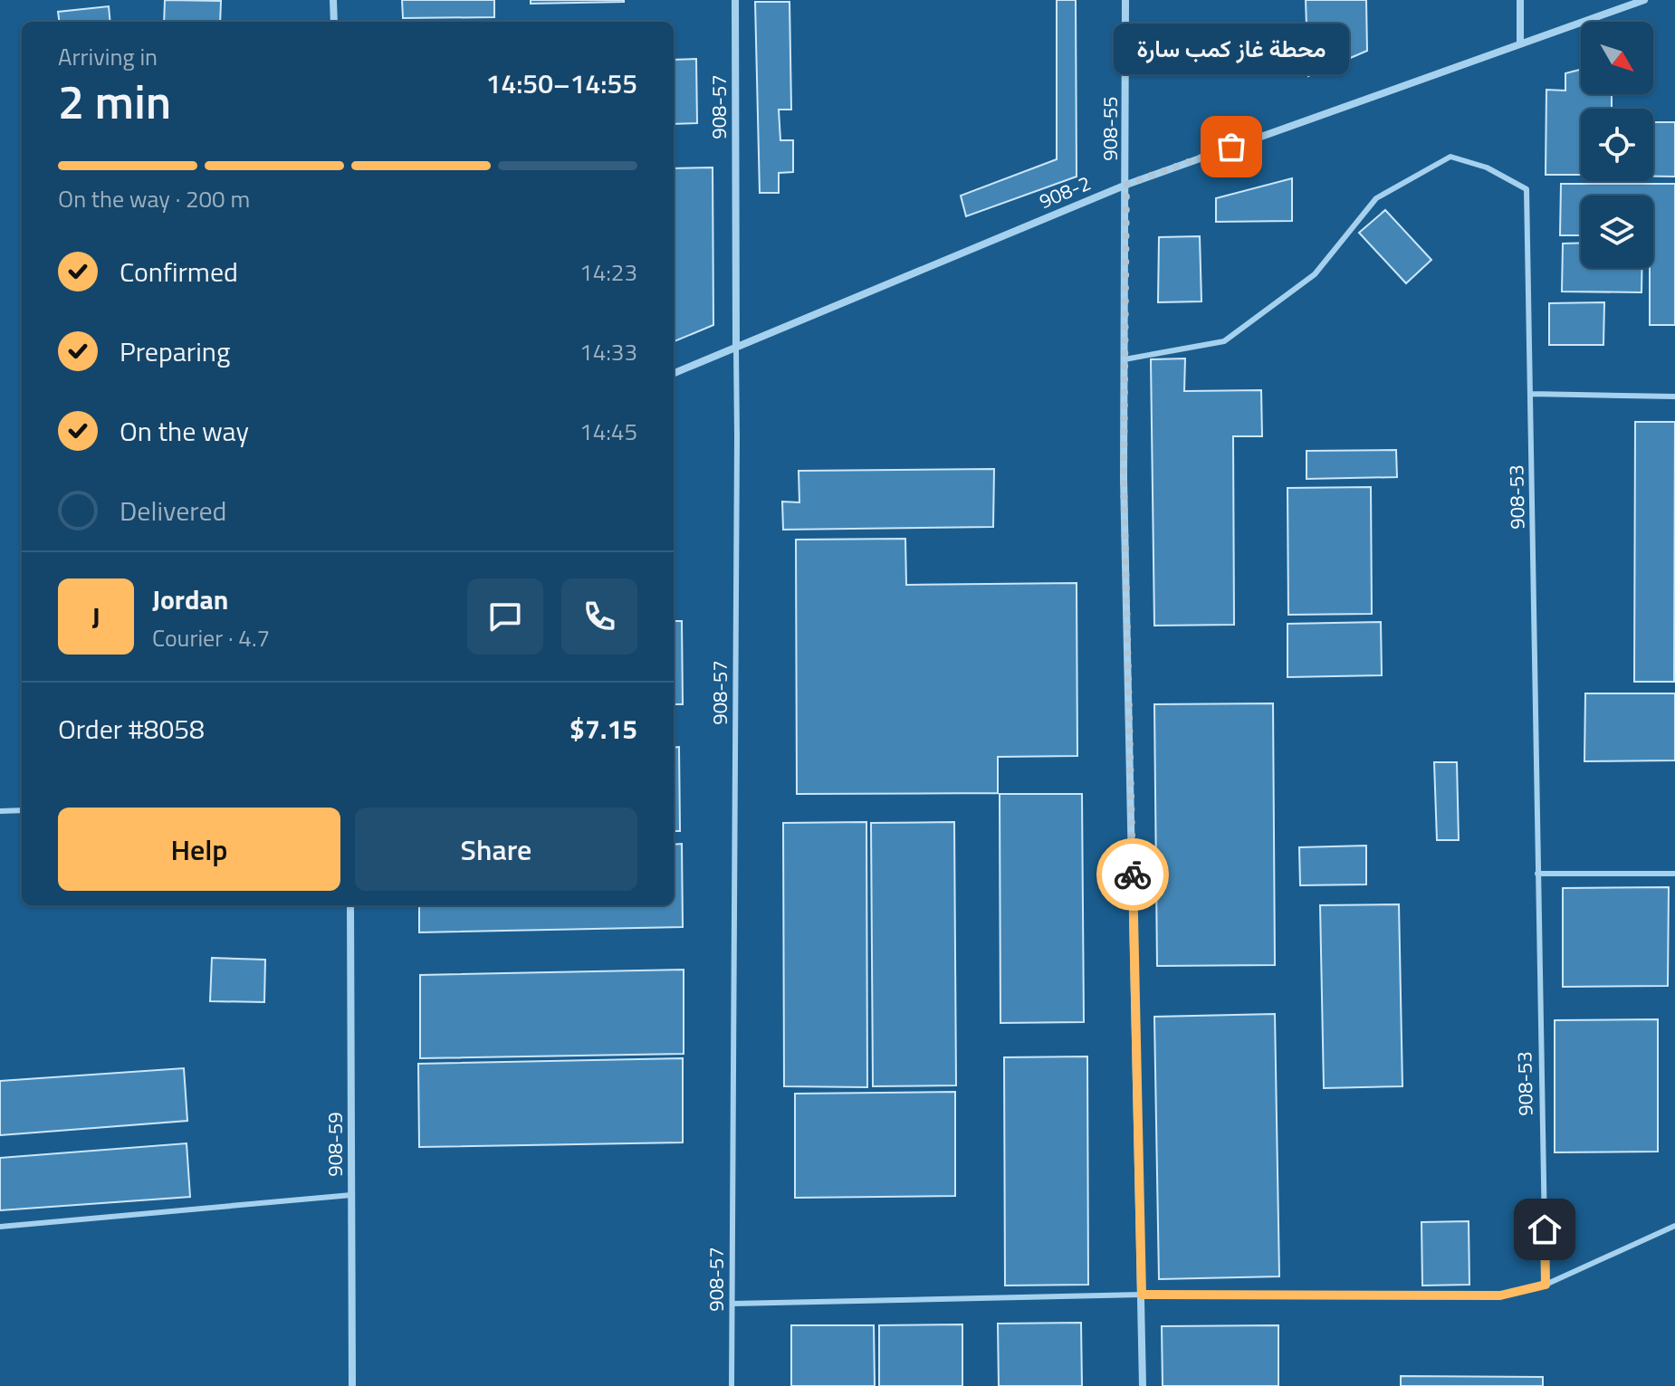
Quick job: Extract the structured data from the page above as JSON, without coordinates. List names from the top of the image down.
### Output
{
  "streets": {
    "street": [
      "908-57",
      "908-55",
      "908-2",
      "908-59"
    ],
    "lane": ["908-53"]
  },
  "crossings": [
    ["908-57", "908-2"],
    ["908-55", "908-2"],
    ["908-55", "908-53"]
  ],
  "places": ["محطة غاز كمب سارة"],
  "north": "bottom right",
  "page": {
    "heading": ["2 min", "Arriving in", "14:50–14:55"],
    "panel": [
      "Jordan",
      "Courier · 4.7",
      "Order #8058",
      "$7.15"
    ],
    "bubble": "محطة غاز كمب سارة",
    "bar": "On the way · 200 m",
    "list": [
      ["Confirmed", "14:23"],
      ["Preparing", "14:33"],
      ["On the way", "14:45"],
      "Delivered"
    ],
    "round": "J",
    "buttons": ["Help", "Share"]
  }
}
